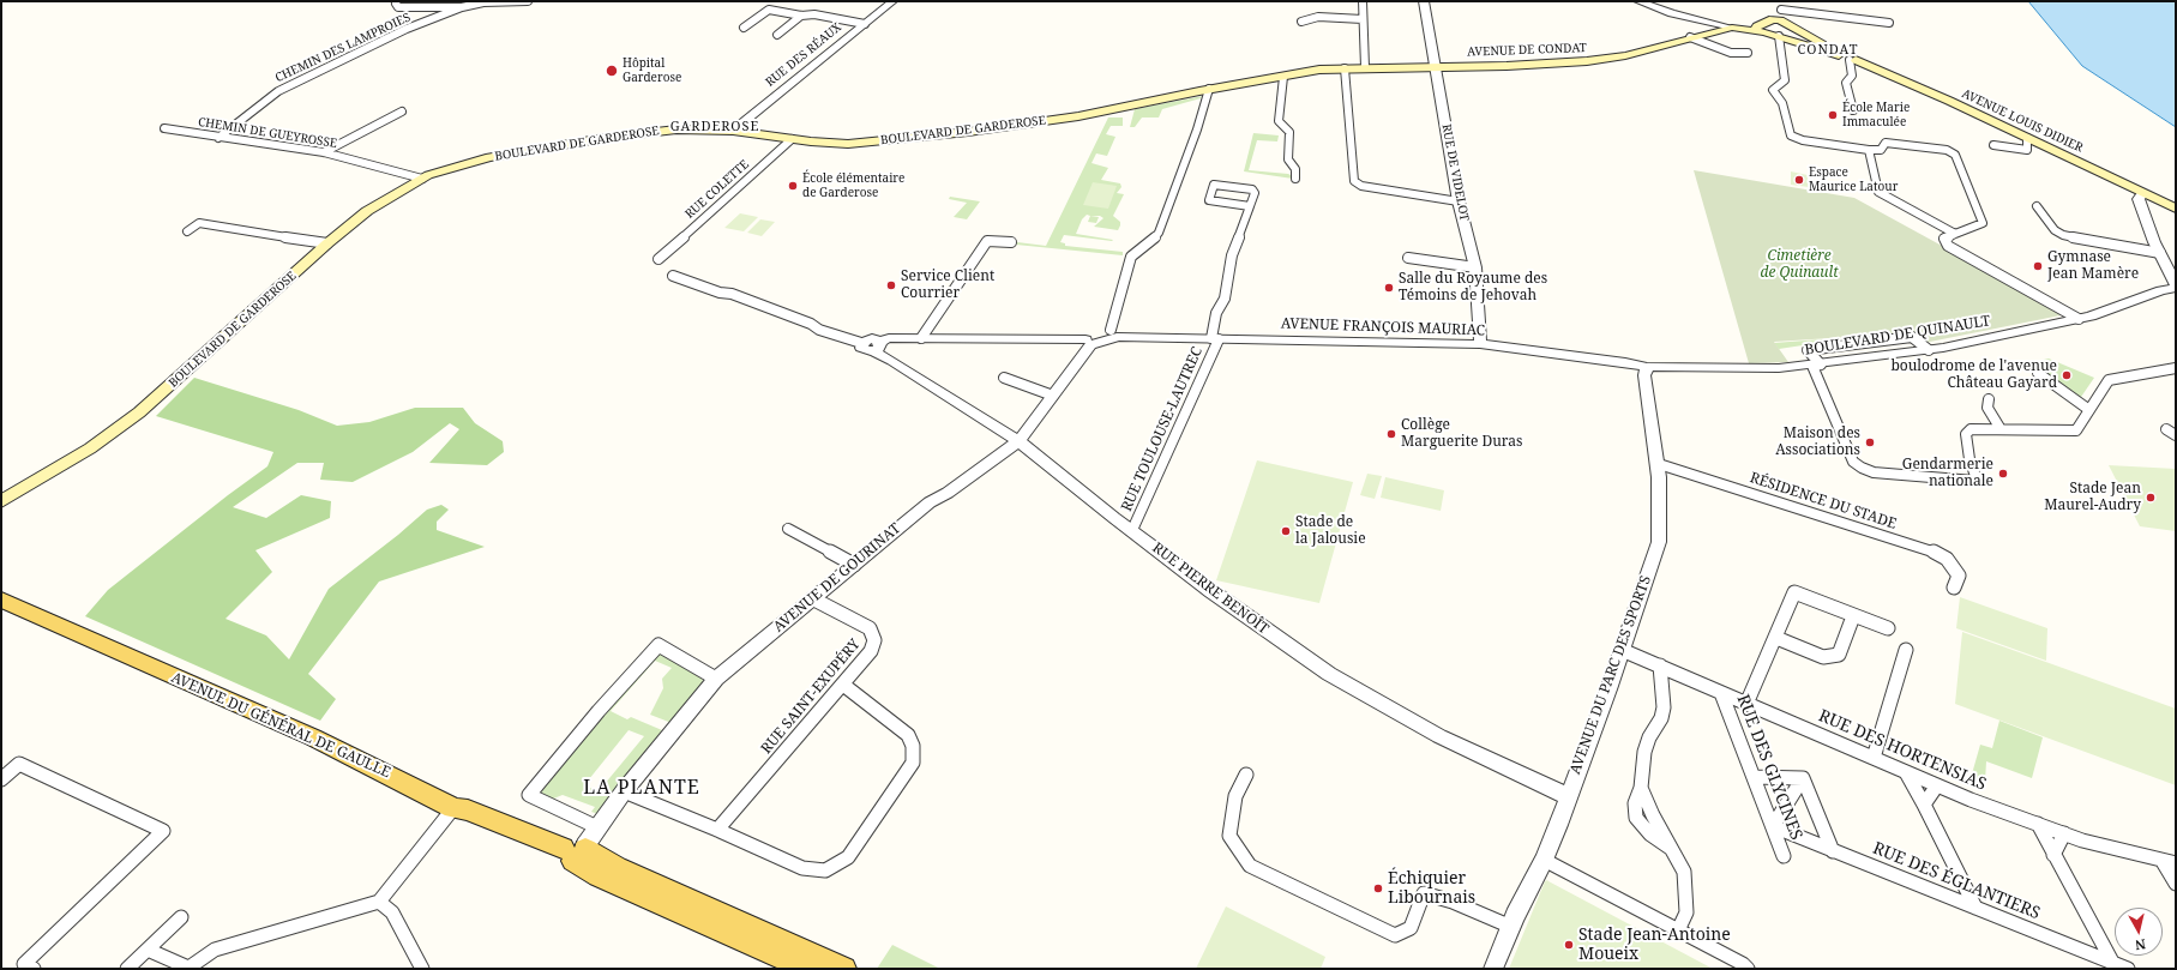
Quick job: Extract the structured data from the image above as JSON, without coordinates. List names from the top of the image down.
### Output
{
  "streets": {
    "main road": [
      "AVENUE DE CONDAT",
      "AVENUE LOUIS DIDIER",
      "BOULEVARD DE GARDEROSE",
      "AVENUE DU GÉNÉRAL DE GAULLE"
    ],
    "street": [
      "CHEMIN DES LAMPROIES",
      "RUE DES RÉAUX",
      "CHEMIN DE GUEYROSSE",
      "RUE DE VIDELOT",
      "RUE COLETTE",
      "AVENUE FRANÇOIS MAURIAC",
      "BOULEVARD DE QUINAULT",
      "RUE TOULOUSE-LAUTREC",
      "RÉSIDENCE DU STADE",
      "AVENUE DE GOURINAT",
      "RUE PIERRE BENOÎT",
      "AVENUE DU PARC DES SPORTS",
      "RUE SAINT-EXUPÉRY",
      "RUE DES HORTENSIAS",
      "RUE DES GLYCINES",
      "RUE DES ÉGLANTIERS"
    ]
  },
  "crossings": [
    ["CHEMIN DES LAMPROIES", "CHEMIN DE GUEYROSSE"],
    ["AVENUE DE CONDAT", "AVENUE LOUIS DIDIER"],
    ["AVENUE DE CONDAT", "BOULEVARD DE GARDEROSE"],
    ["AVENUE DE CONDAT", "RUE DE VIDELOT"],
    ["RUE DES RÉAUX", "BOULEVARD DE GARDEROSE"],
    ["BOULEVARD DE GARDEROSE", "CHEMIN DE GUEYROSSE"],
    ["BOULEVARD DE GARDEROSE", "RUE DE VIDELOT"],
    ["BOULEVARD DE GARDEROSE", "RUE COLETTE"],
    ["RUE DE VIDELOT", "AVENUE FRANÇOIS MAURIAC"],
    ["AVENUE FRANÇOIS MAURIAC", "BOULEVARD DE QUINAULT"],
    ["AVENUE FRANÇOIS MAURIAC", "RUE TOULOUSE-LAUTREC"],
    ["AVENUE FRANÇOIS MAURIAC", "AVENUE DE GOURINAT"],
    ["AVENUE FRANÇOIS MAURIAC", "RUE PIERRE BENOÎT"],
    ["AVENUE FRANÇOIS MAURIAC", "AVENUE DU PARC DES SPORTS"],
    ["BOULEVARD DE QUINAULT", "AVENUE DU PARC DES SPORTS"],
    ["RUE TOULOUSE-LAUTREC", "RUE PIERRE BENOÎT"],
    ["RÉSIDENCE DU STADE", "AVENUE DU PARC DES SPORTS"],
    ["AVENUE DE GOURINAT", "RUE PIERRE BENOÎT"],
    ["AVENUE DE GOURINAT", "RUE SAINT-EXUPÉRY"],
    ["AVENUE DE GOURINAT", "AVENUE DU GÉNÉRAL DE GAULLE"],
    ["RUE PIERRE BENOÎT", "AVENUE DU PARC DES SPORTS"],
    ["AVENUE DU PARC DES SPORTS", "RUE DES HORTENSIAS"],
    ["RUE DES HORTENSIAS", "RUE DES GLYCINES"],
    ["RUE DES GLYCINES", "RUE DES ÉGLANTIERS"]
  ],
  "districts": ["CONDAT", "GARDEROSE", "LA PLANTE"],
  "parks": ["Cimetière de Quinault"],
  "places": [
    "Hôpital Garderose",
    "École Marie Immaculée",
    "Espace Maurice Latour",
    "École élémentaire de Garderose",
    "Gymnase Jean Mamère",
    "Service Client Courrier",
    "Salle du Royaume des Témoins de Jehovah",
    "boulodrome de l'avenue Château Gayard",
    "Collège Marguerite Duras",
    "Maison des Associations",
    "Gendarmerie nationale",
    "Stade Jean Maurel-Audry",
    "Stade de la Jalousie",
    "Échiquier Libournais",
    "Stade Jean-Antoine Moueix"
  ],
  "north": "bottom"
}
